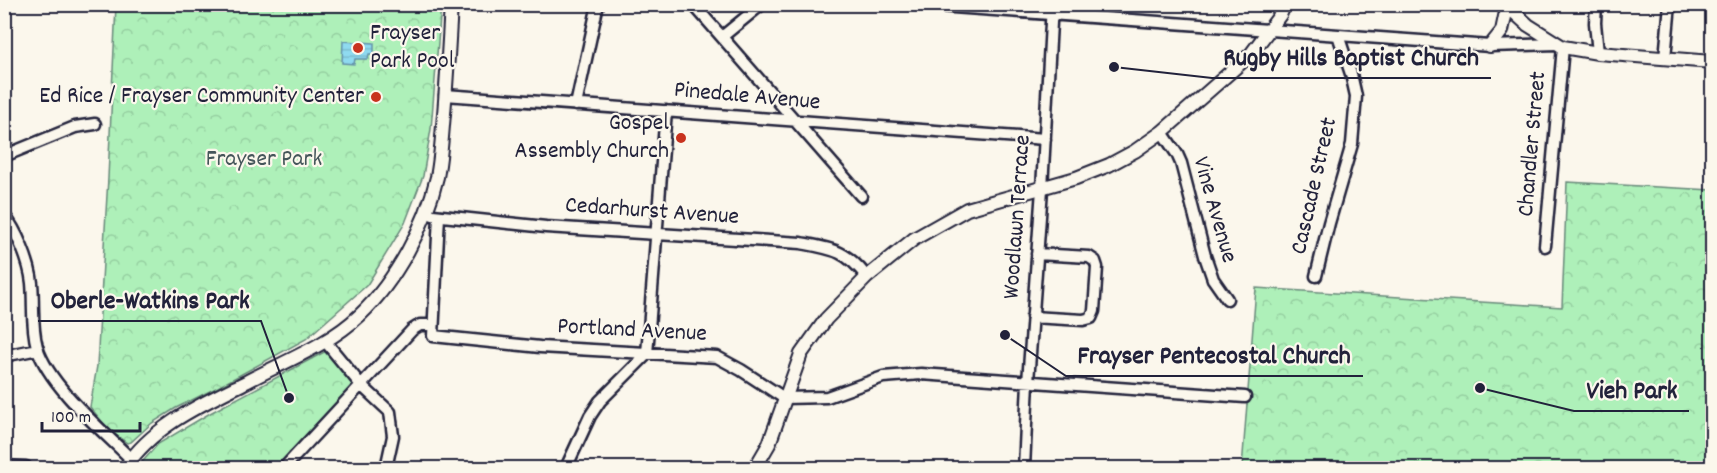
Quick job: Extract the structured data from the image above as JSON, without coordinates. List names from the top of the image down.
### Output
{
  "streets": {
    "street": [
      "Pinedale Avenue",
      "Chandler Street",
      "Cascade Street",
      "Vine Avenue",
      "Cedarhurst Avenue",
      "Woodlawn Terrace",
      "Portland Avenue"
    ]
  },
  "crossings": [
    ["Pinedale Avenue", "Woodlawn Terrace"]
  ],
  "parks": ["Frayser Park"],
  "places": [
    "Frayser Park Pool",
    "Rugby Hills Baptist Church",
    "Ed Rice / Frayser Community Center",
    "Gospel Assembly Church",
    "Frayser Pentecostal Church",
    "Vieh Park",
    "Oberle-Watkins Park"
  ],
  "scale_bar": "100 m"
}
